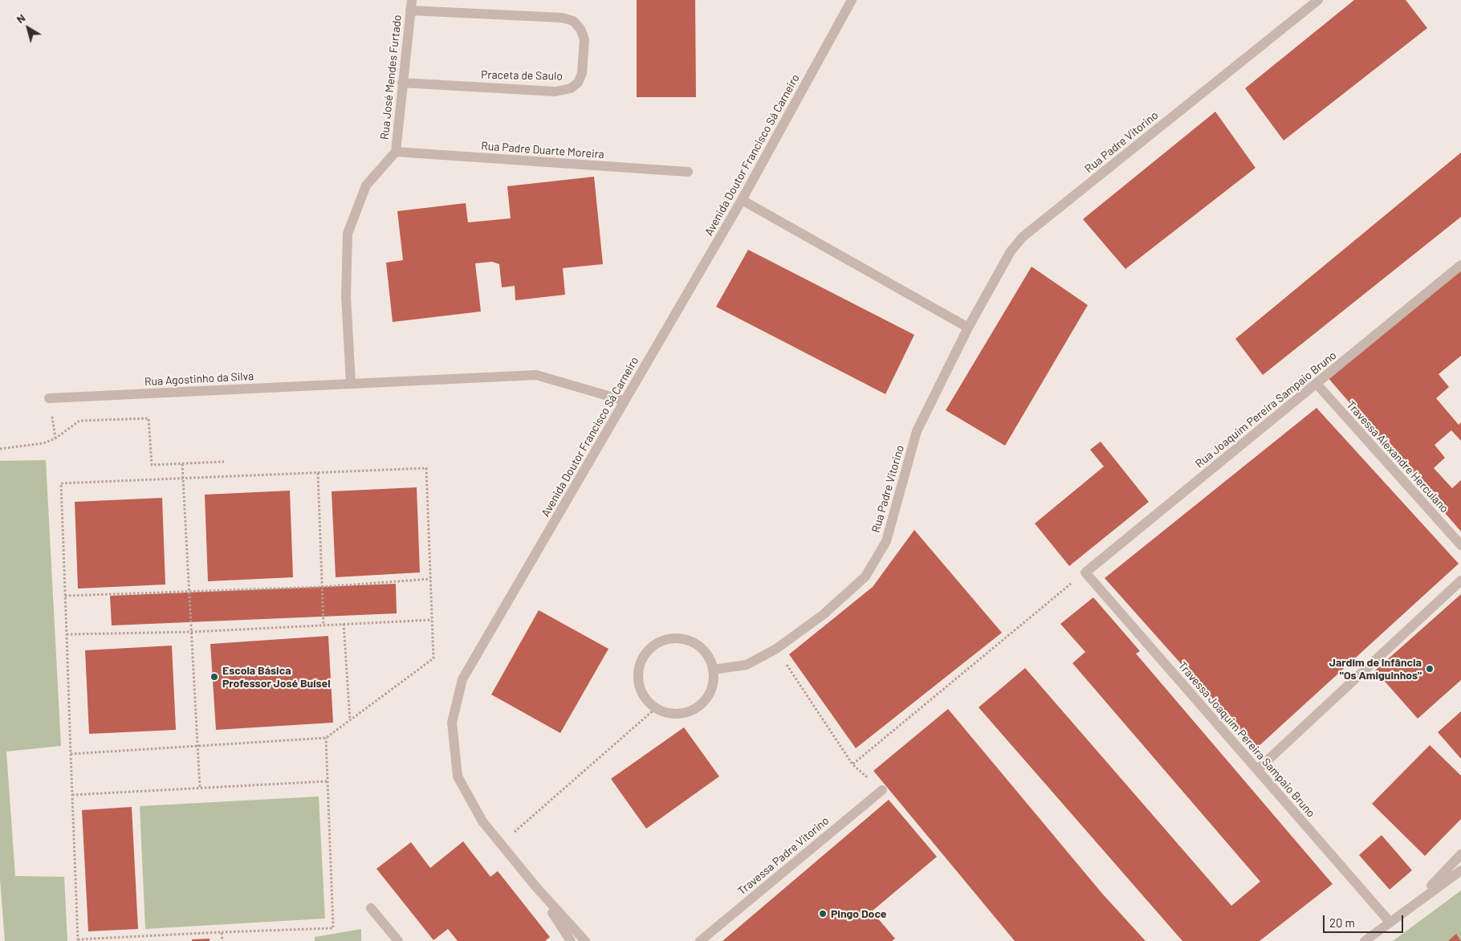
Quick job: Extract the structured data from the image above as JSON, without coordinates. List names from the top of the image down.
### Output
{
  "streets": {
    "street": [
      "Praceta de Saulo",
      "Rua José Mendes Furtado",
      "Rua Padre Vitorino",
      "Rua Padre Duarte Moreira",
      "Avenida Doutor Francisco Sá Carneiro",
      "Rua Agostinho da Silva",
      "Rua Joaquim Pereira Sampaio Bruno",
      "Travessa Alexandre Herculano",
      "Travessa Joaquim Pereira Sampaio Bruno",
      "Travessa Padre Vitorino"
    ]
  },
  "crossings": [
    ["Praceta de Saulo", "Rua José Mendes Furtado"],
    ["Rua José Mendes Furtado", "Rua Padre Duarte Moreira"],
    ["Rua José Mendes Furtado", "Rua Agostinho da Silva"],
    ["Avenida Doutor Francisco Sá Carneiro", "Rua Agostinho da Silva"],
    ["Rua Joaquim Pereira Sampaio Bruno", "Travessa Alexandre Herculano"],
    ["Rua Joaquim Pereira Sampaio Bruno", "Travessa Joaquim Pereira Sampaio Bruno"]
  ],
  "places": ["Jardim de Infância \"Os Amiguinhos\"", "Escola Básica Professor José Buísel", "Pingo Doce"],
  "scale_bar": "20 m",
  "north": "top left"
}
